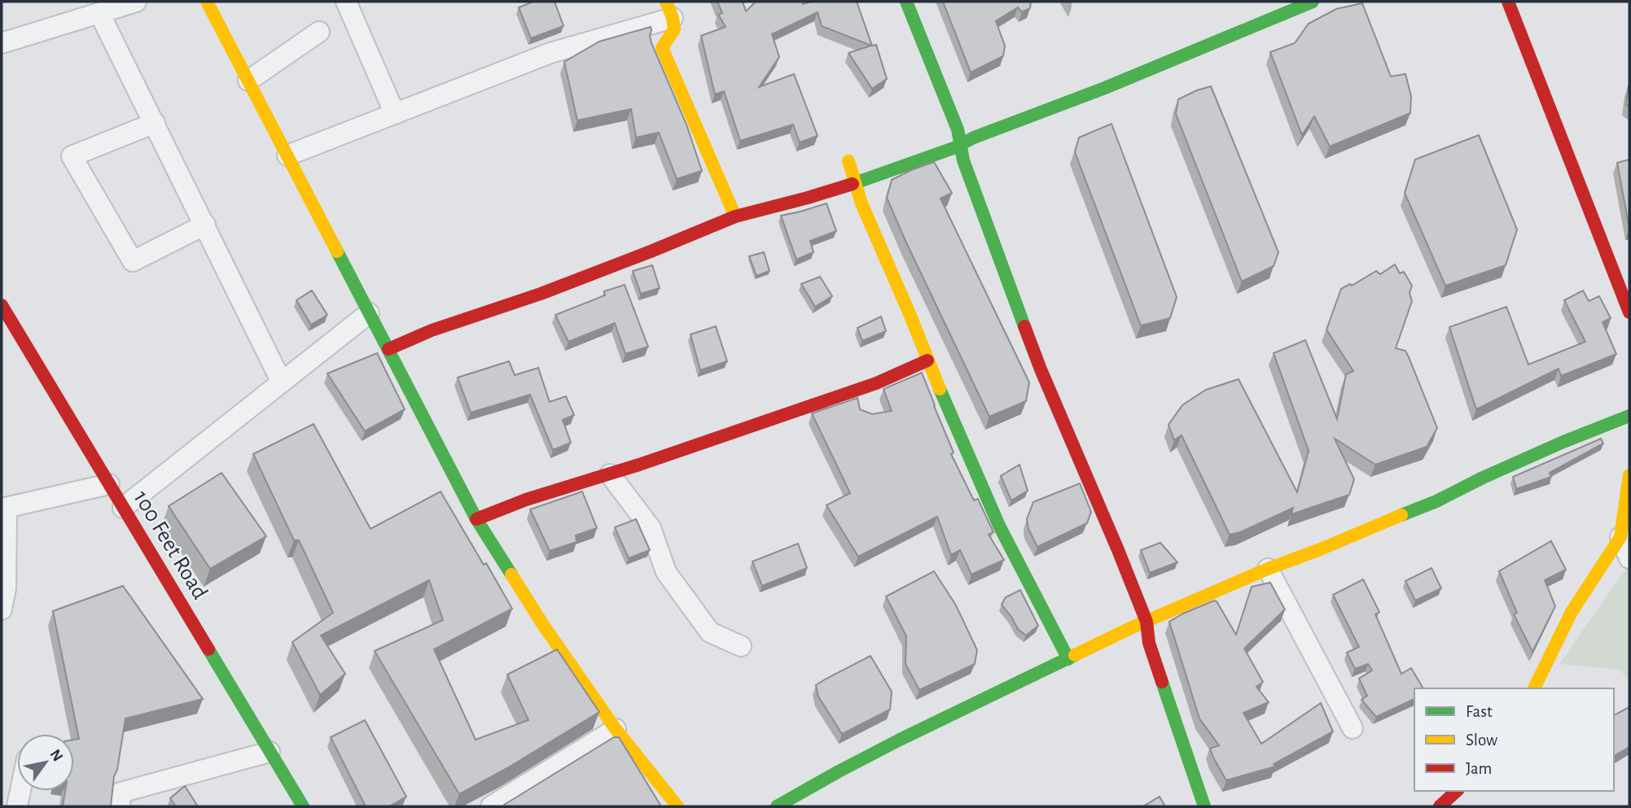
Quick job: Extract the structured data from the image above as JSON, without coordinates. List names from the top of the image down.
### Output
{
  "streets": {
    "main road": ["100 Feet Road"]
  },
  "legend": ["Fast", "Slow", "Jam"],
  "north": "top right"
}
